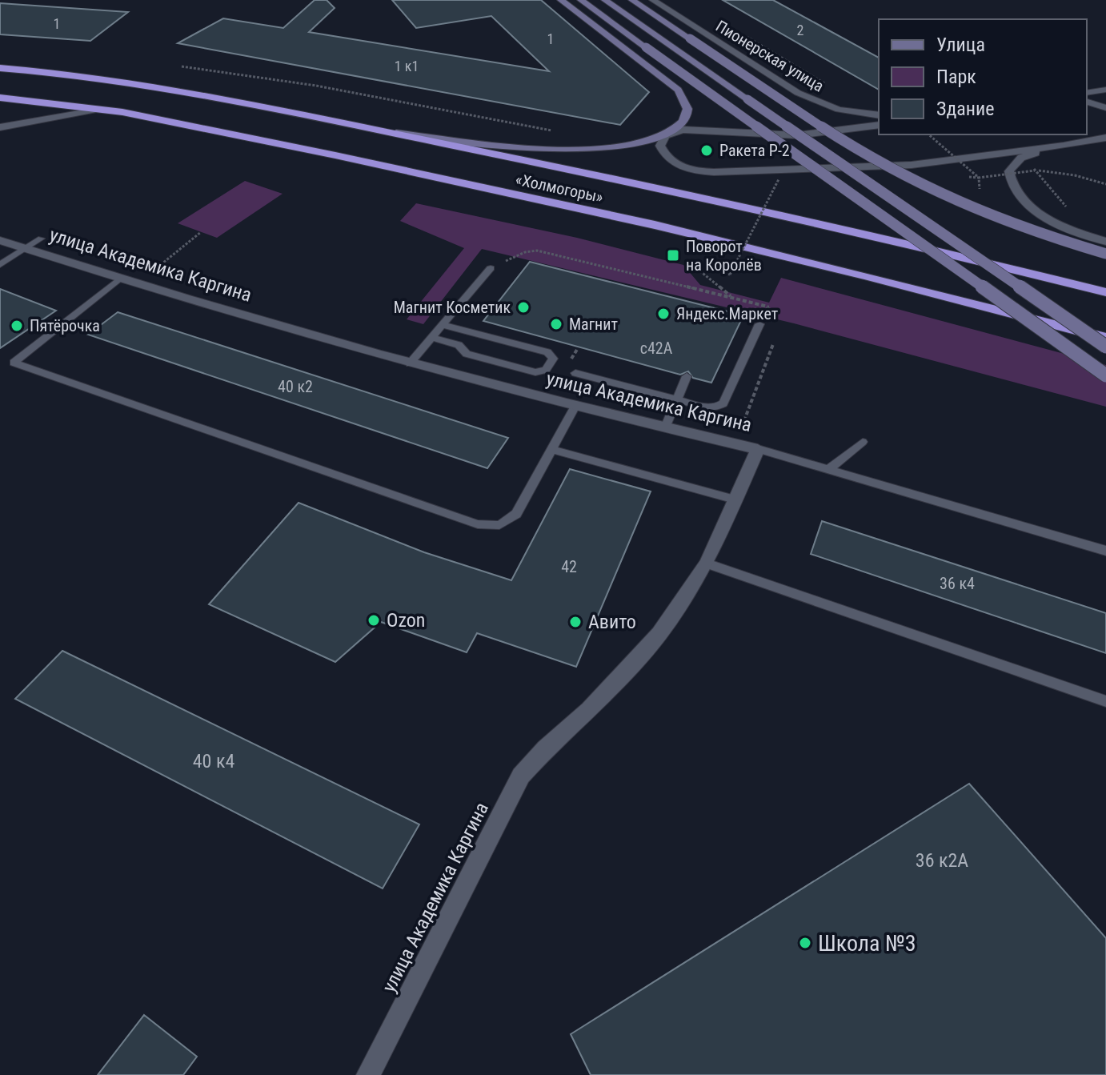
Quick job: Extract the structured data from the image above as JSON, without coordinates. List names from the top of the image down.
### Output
{
  "streets": {
    "highway": ["«Холмогоры»"],
    "main road": ["Пионерская улица"],
    "street": ["улица Академика Каргина"]
  },
  "places": {
    "other": [
      "Ракета Р-2",
      "Магнит Косметик",
      "Яндекс.Маркет",
      "Магнит",
      "Пятёрочка",
      "Ozon",
      "Авито",
      "Школа №3"
    ],
    "transit": ["Поворот на Королёв"]
  },
  "house_numbers": [
    "1",
    "2",
    "1",
    "1 к1",
    "с42А",
    "40 к2",
    "42",
    "36 к4",
    "40 к4",
    "36 к2А"
  ],
  "legend": ["Улица", "Парк", "Здание"]
}
